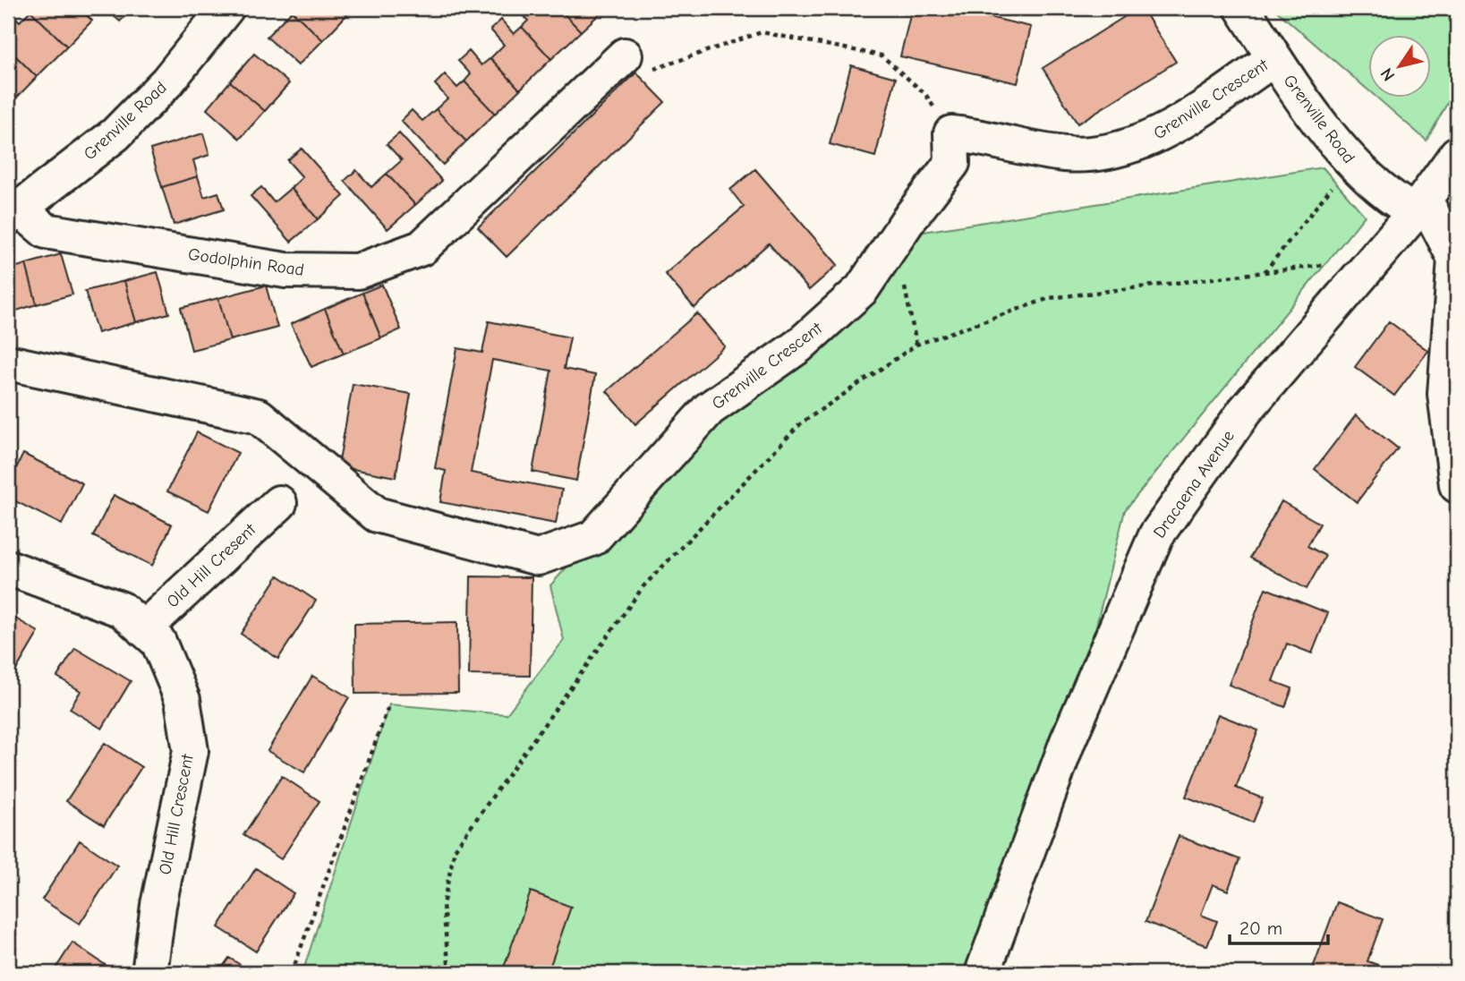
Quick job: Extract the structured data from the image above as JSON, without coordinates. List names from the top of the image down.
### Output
{
  "streets": {
    "street": [
      "Grenville Crescent",
      "Grenville Road",
      "Godolphin Road",
      "Dracaena Avenue",
      "Old Hill Cresent",
      "Old Hill Crescent"
    ]
  },
  "crossings": [
    ["Grenville Crescent", "Grenville Road"],
    ["Grenville Road", "Godolphin Road"],
    ["Grenville Road", "Dracaena Avenue"],
    ["Old Hill Cresent", "Old Hill Crescent"]
  ],
  "scale_bar": "20 m",
  "north": "bottom left"
}
